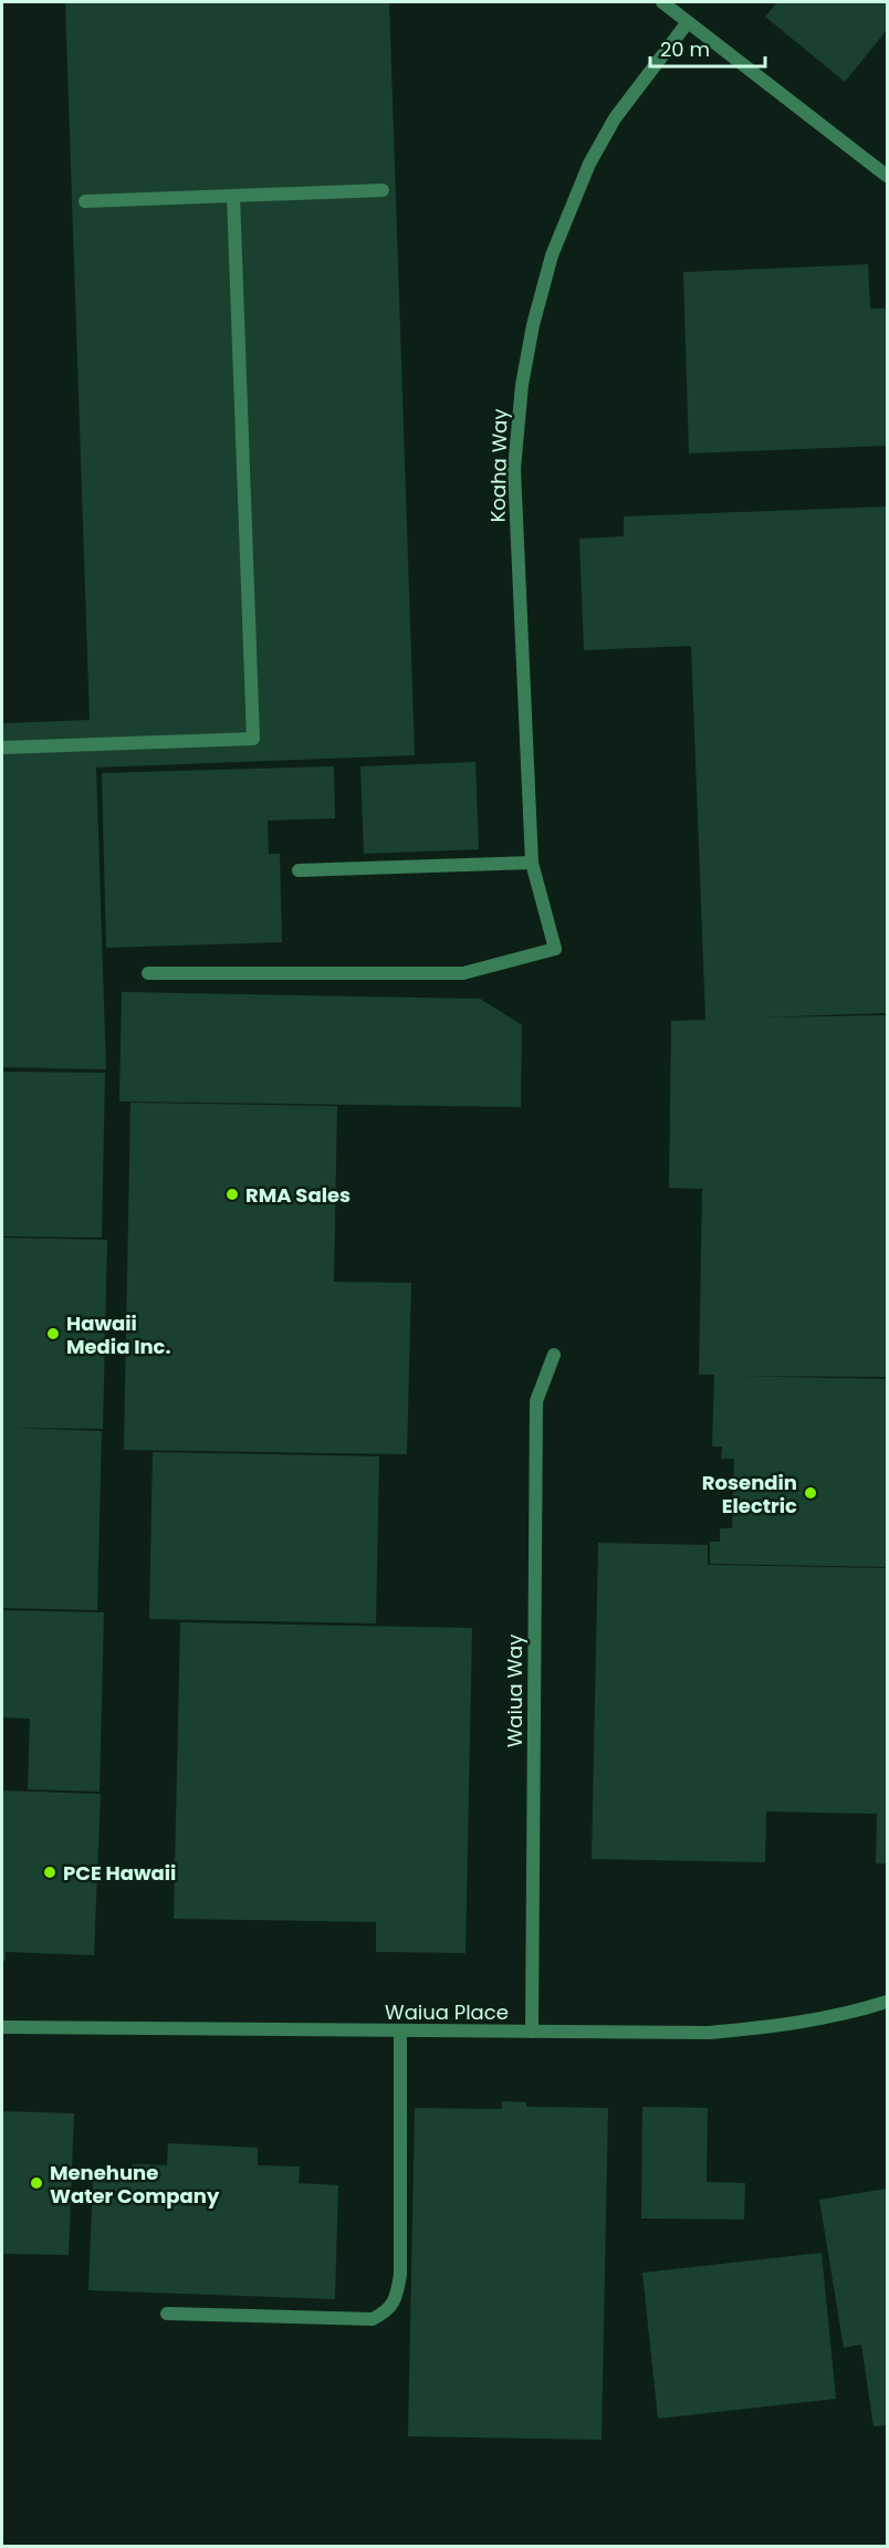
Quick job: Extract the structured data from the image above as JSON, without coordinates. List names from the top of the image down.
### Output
{
  "streets": {
    "street": ["Koaha Way", "Waiua Way", "Waiua Place"]
  },
  "crossings": [
    ["Waiua Way", "Waiua Place"]
  ],
  "places": [
    "RMA Sales",
    "Hawaii Media Inc.",
    "Rosendin Electric",
    "PCE Hawaii",
    "Menehune Water Company"
  ],
  "scale_bar": "20 m"
}
